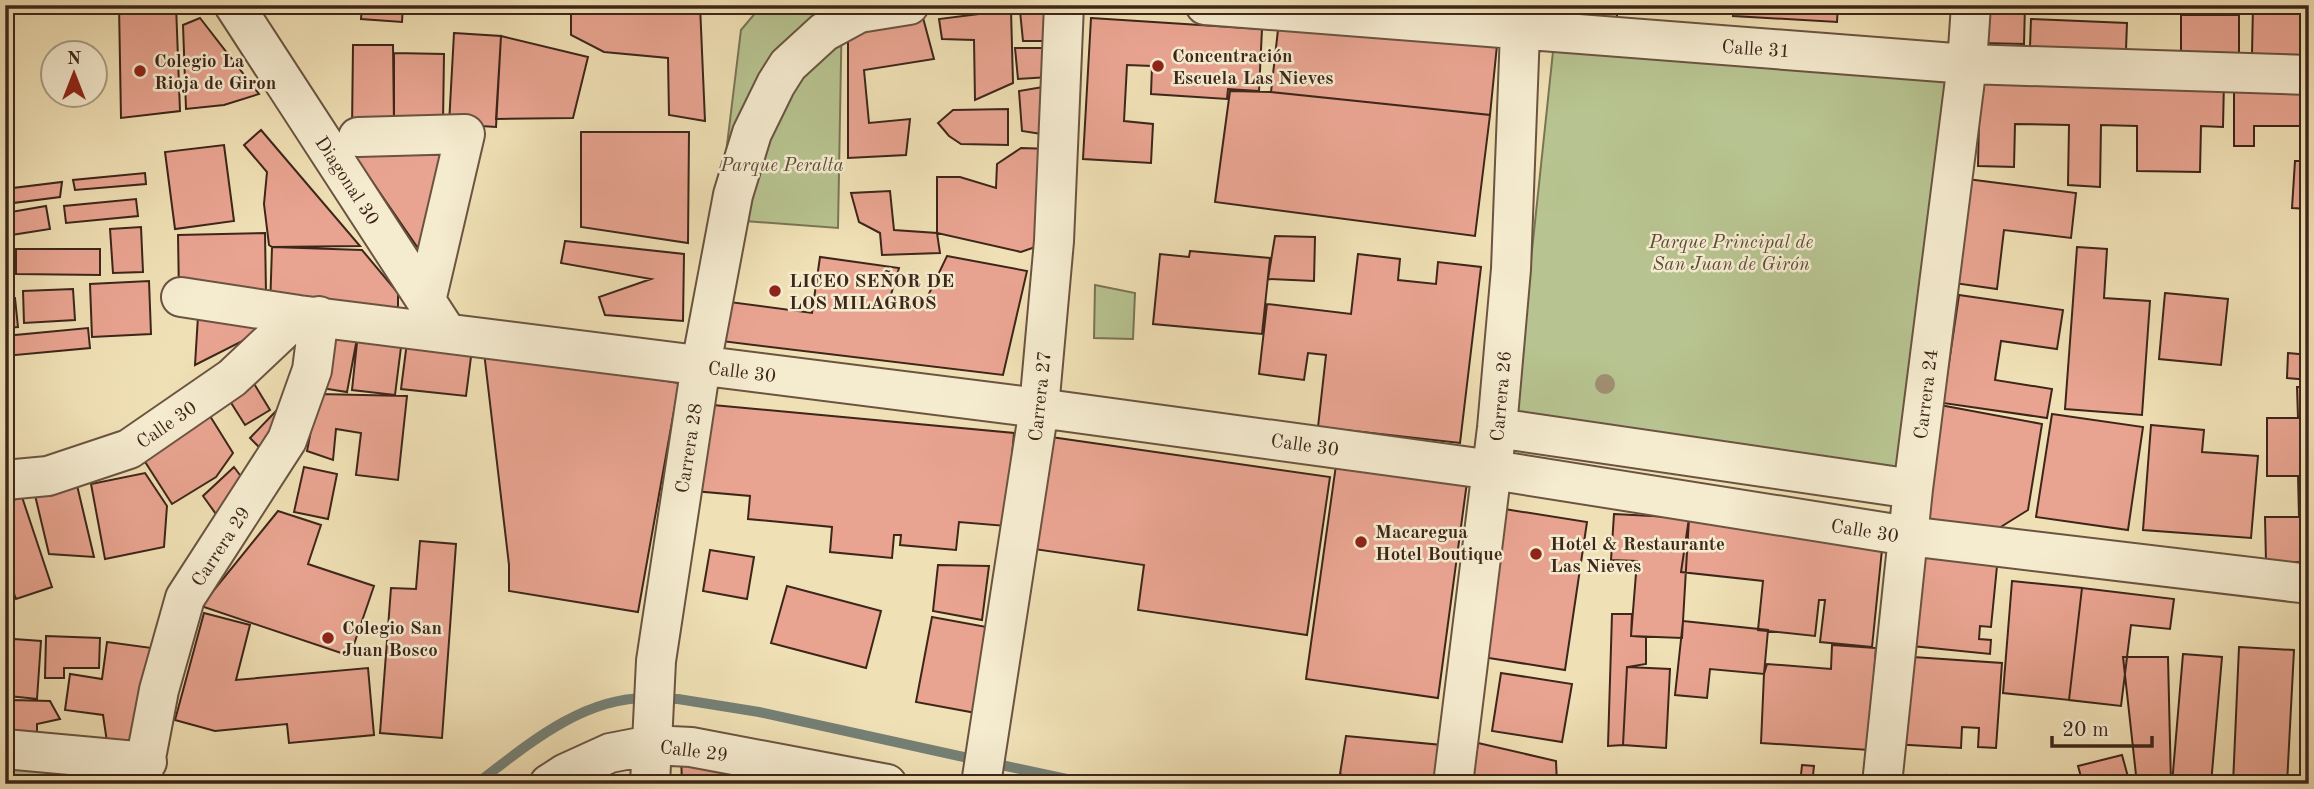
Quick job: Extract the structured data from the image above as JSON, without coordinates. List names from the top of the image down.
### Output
{
  "streets": {
    "street": [
      "Calle 31",
      "Diagonal 30",
      "Calle 30",
      "Carrera 24",
      "Carrera 27",
      "Carrera 26",
      "Carrera 28",
      "Carrera 29",
      "Calle 29"
    ]
  },
  "crossings": [
    ["Calle 31", "Carrera 24"],
    ["Calle 31", "Carrera 26"],
    ["Diagonal 30", "Calle 30"],
    ["Calle 30", "Carrera 24"],
    ["Calle 30", "Carrera 27"],
    ["Calle 30", "Carrera 26"],
    ["Calle 30", "Carrera 28"],
    ["Calle 30", "Carrera 29"],
    ["Carrera 28", "Calle 29"]
  ],
  "parks": ["Parque Peralta", "Parque Principal de San Juan de Girón"],
  "places": [
    "Concentración Escuela Las Nieves",
    "Colegio La Rioja de Giron",
    "LICEO SEÑOR DE LOS MILAGROS",
    "Macaregua Hotel Boutique",
    "Hotel & Restaurante Las Nieves",
    "Colegio San Juan Bosco"
  ],
  "scale_bar": "20 m",
  "north": "top"
}
